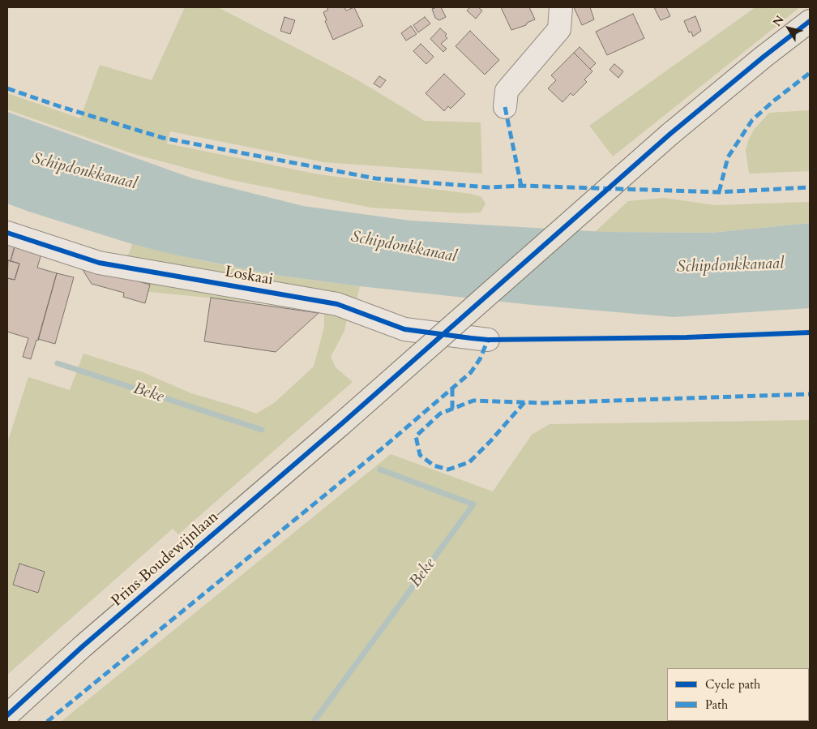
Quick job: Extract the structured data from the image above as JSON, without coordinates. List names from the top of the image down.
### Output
{
  "streets": {
    "main road": ["Prins Boudewijnlaan"],
    "street": ["Loskaai"]
  },
  "water": ["Schipdonkkanaal", "Beke"],
  "legend": ["Cycle path", "Path"],
  "north": "top left"
}
